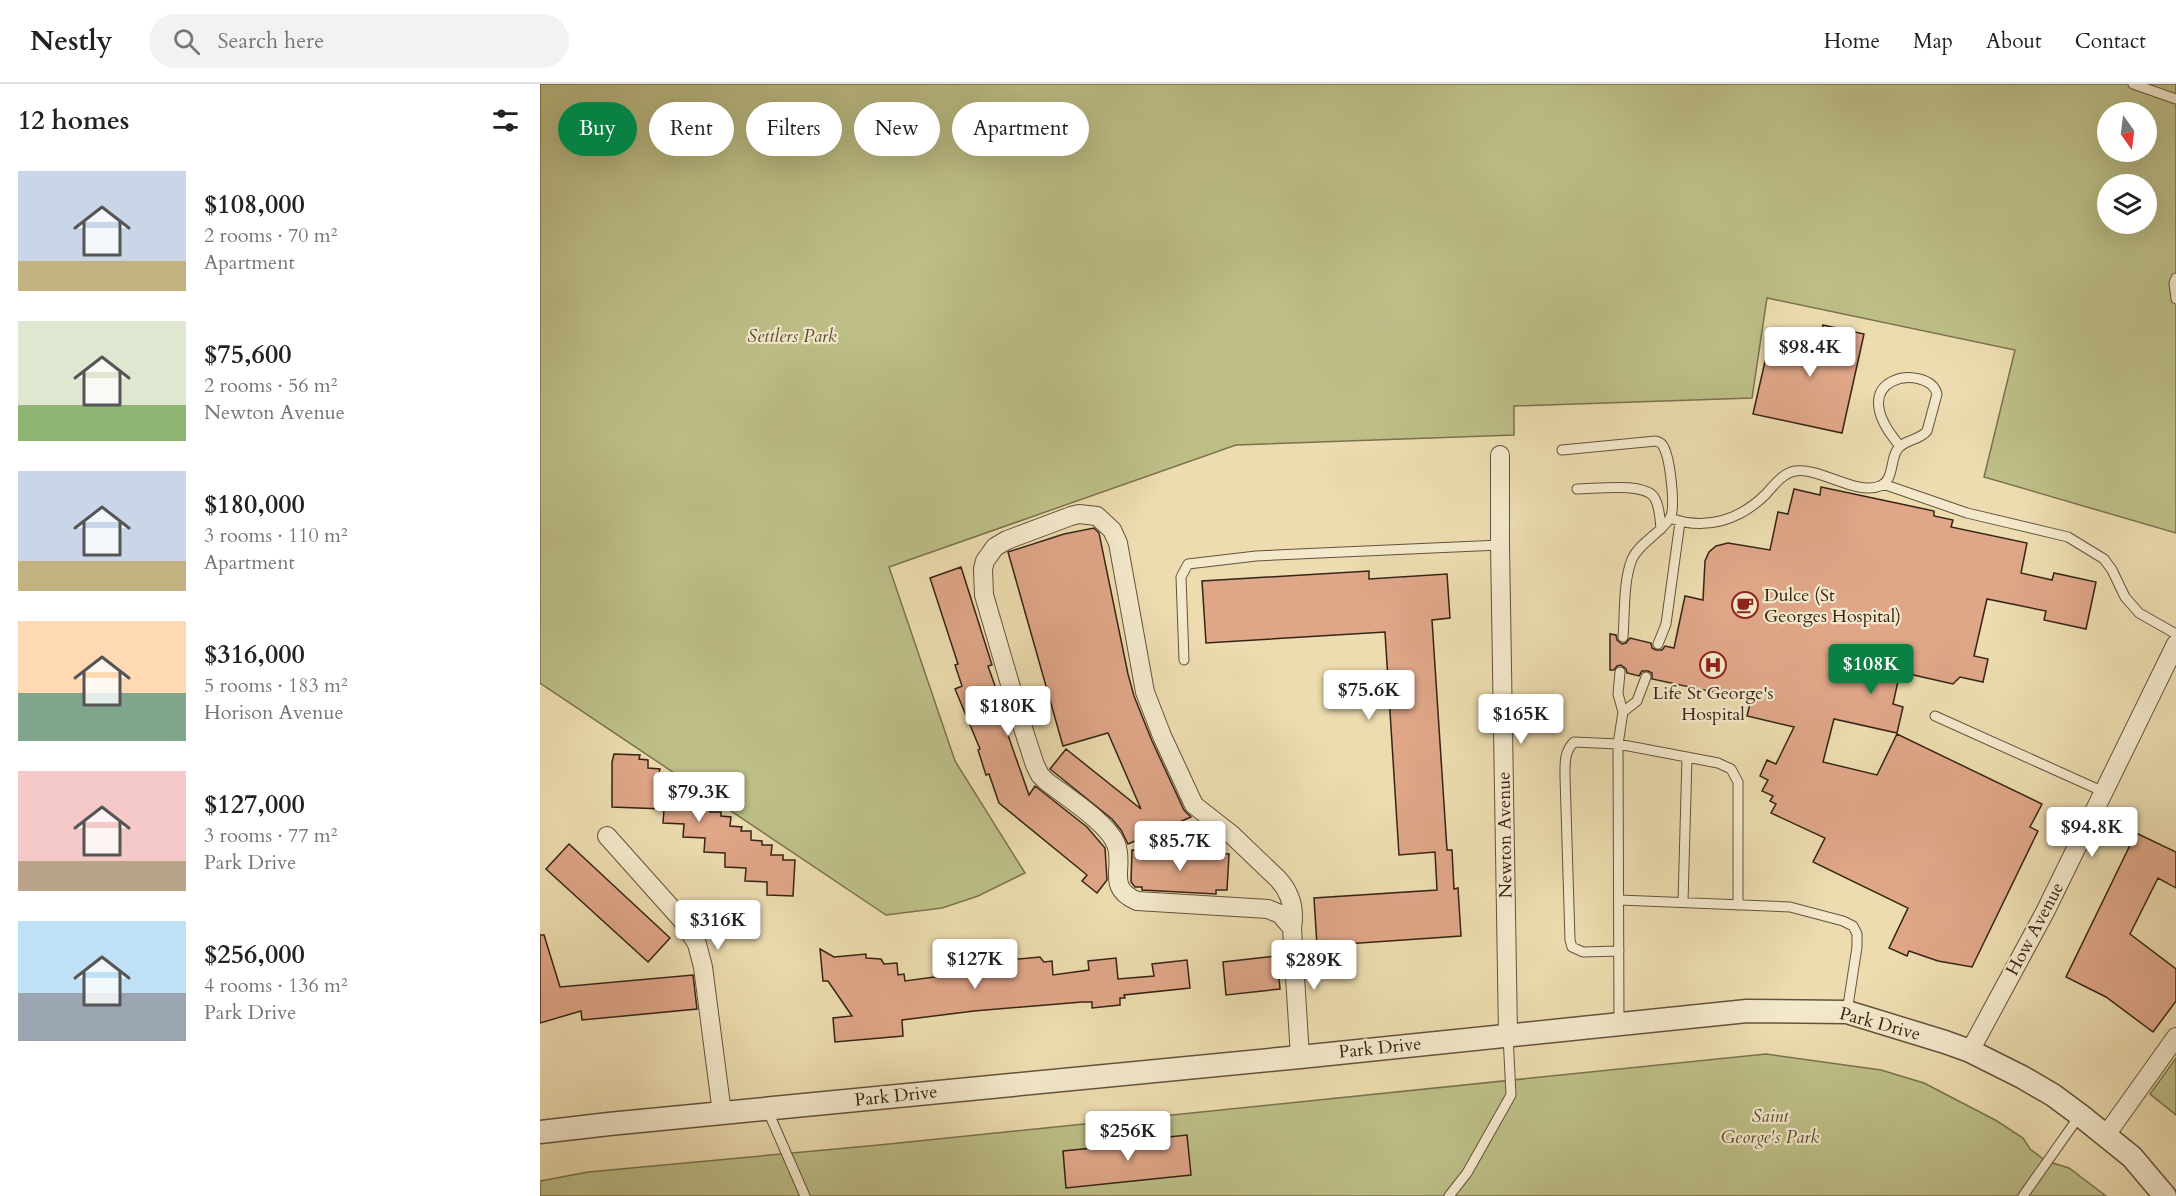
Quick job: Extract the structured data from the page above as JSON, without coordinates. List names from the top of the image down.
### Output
{
  "streets": {
    "street": ["Newton Avenue", "How Avenue", "Park Drive"]
  },
  "crossings": [
    ["Newton Avenue", "Park Drive"],
    ["How Avenue", "Park Drive"]
  ],
  "parks": ["Settlers Park", "Saint George's Park"],
  "places": {
    "cafe": ["Dulce (St Georges Hospital)"],
    "hospital": ["Life St George's Hospital"]
  },
  "north": "bottom",
  "page": {
    "header": "Nestly",
    "search": "Search here",
    "nav": [
      "Home",
      "Map",
      "About",
      "Contact"
    ],
    "heading": "12 homes",
    "chip": [
      "Buy",
      "Rent",
      "Filters",
      "New",
      "Apartment"
    ],
    "list": [
      {
        "name": "$108,000",
        "note": "2 rooms · 70 m² · Apartment"
      },
      {
        "name": "$75,600",
        "note": "2 rooms · 56 m² · Newton Avenue"
      },
      {
        "name": "$180,000",
        "note": "3 rooms · 110 m² · Apartment"
      },
      {
        "name": "$316,000",
        "note": "5 rooms · 183 m² · Horison Avenue"
      },
      {
        "name": "$127,000",
        "note": "3 rooms · 77 m² · Park Drive"
      },
      {
        "name": "$256,000",
        "note": "4 rooms · 136 m² · Park Drive"
      }
    ],
    "price": [
      "$98.4K",
      "$108K",
      "$75.6K",
      "$180K",
      "$165K",
      "$79.3K",
      "$94.8K",
      "$85.7K",
      "$316K",
      "$127K",
      "$289K",
      "$256K"
    ]
  }
}
